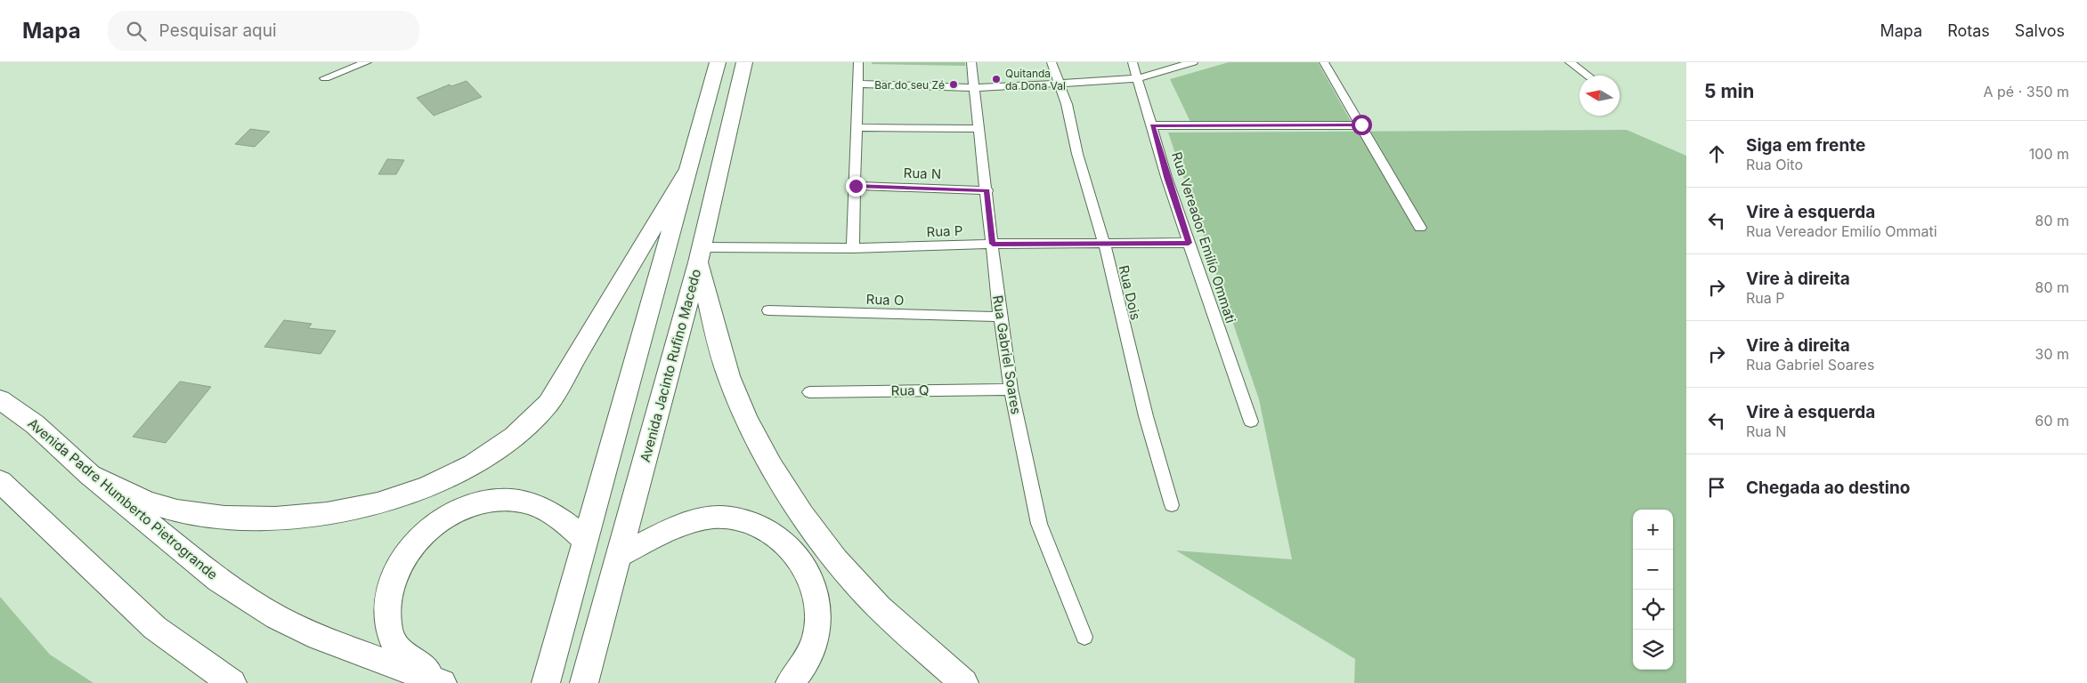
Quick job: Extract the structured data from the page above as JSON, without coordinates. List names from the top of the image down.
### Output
{
  "streets": {
    "main road": ["Avenida Jacinto Rufino Macedo", "Avenida Padre Humberto Pietrogrande"],
    "street": [
      "Rua N",
      "Rua P",
      "Rua Vereador Emilío Ommati",
      "Rua Dois",
      "Rua O",
      "Rua Gabriel Soares",
      "Rua Q"
    ]
  },
  "crossings": [
    ["Rua N", "Rua Gabriel Soares"],
    ["Rua P", "Rua Vereador Emilío Ommati"],
    ["Rua P", "Rua Dois"],
    ["Rua P", "Rua Gabriel Soares"],
    ["Rua P", "Avenida Jacinto Rufino Macedo"],
    ["Rua O", "Rua Gabriel Soares"],
    ["Rua Gabriel Soares", "Rua Q"]
  ],
  "places": ["Quitanda da Dona Val", "Bar do seu Zé"],
  "north": "left",
  "page": {
    "header": "Mapa",
    "search": "Pesquisar aqui",
    "nav": ["Mapa", "Rotas", "Salvos"],
    "heading": ["5 min", "A pé · 350 m"],
    "list": [
      ["Siga em frente", "Rua Oito", "100 m"],
      ["Vire à esquerda", "Rua Vereador Emilío Ommati", "80 m"],
      ["Vire à direita", "Rua P", "80 m"],
      ["Vire à direita", "Rua Gabriel Soares", "30 m"],
      ["Vire à esquerda", "Rua N", "60 m"],
      "Chegada ao destino"
    ],
    "map_buttons": ["+", "−"]
  }
}
